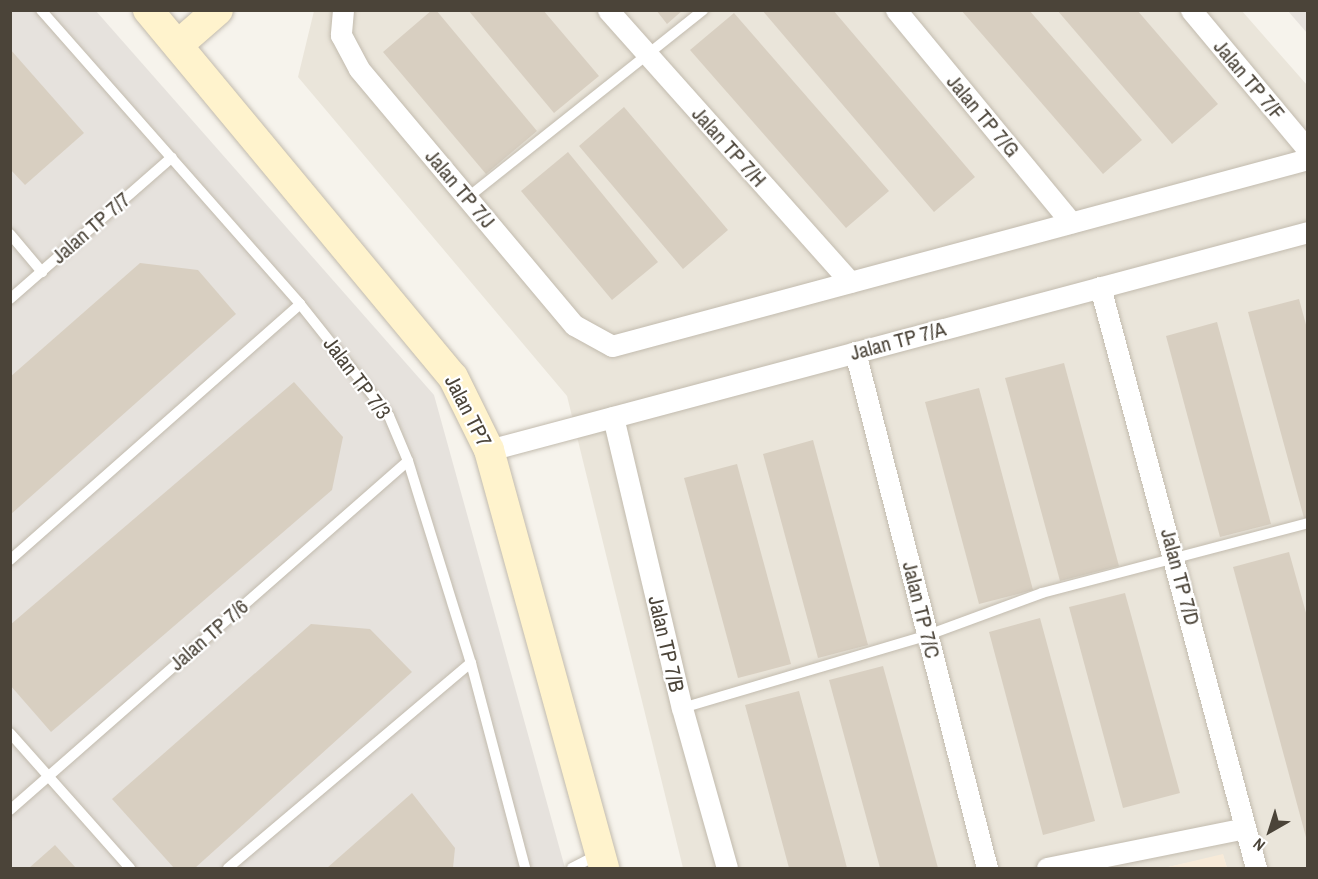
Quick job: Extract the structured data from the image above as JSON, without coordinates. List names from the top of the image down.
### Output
{
  "streets": {
    "street": [
      "Jalan TP 7/F",
      "Jalan TP 7/G",
      "Jalan TP 7/H",
      "Jalan TP 7/J",
      "Jalan TP 7/A",
      "Jalan TP7",
      "Jalan TP 7/D",
      "Jalan TP 7/C",
      "Jalan TP 7/B"
    ],
    "lane": ["Jalan TP 7/7", "Jalan TP 7/3", "Jalan TP 7/6"]
  },
  "crossings": [
    ["Jalan TP 7/H", "Jalan TP 7/J"],
    ["Jalan TP 7/7", "Jalan TP 7/3"],
    ["Jalan TP 7/A", "Jalan TP7"],
    ["Jalan TP 7/A", "Jalan TP 7/D"],
    ["Jalan TP 7/A", "Jalan TP 7/C"],
    ["Jalan TP 7/A", "Jalan TP 7/B"],
    ["Jalan TP 7/3", "Jalan TP 7/6"]
  ],
  "north": "bottom left"
}
